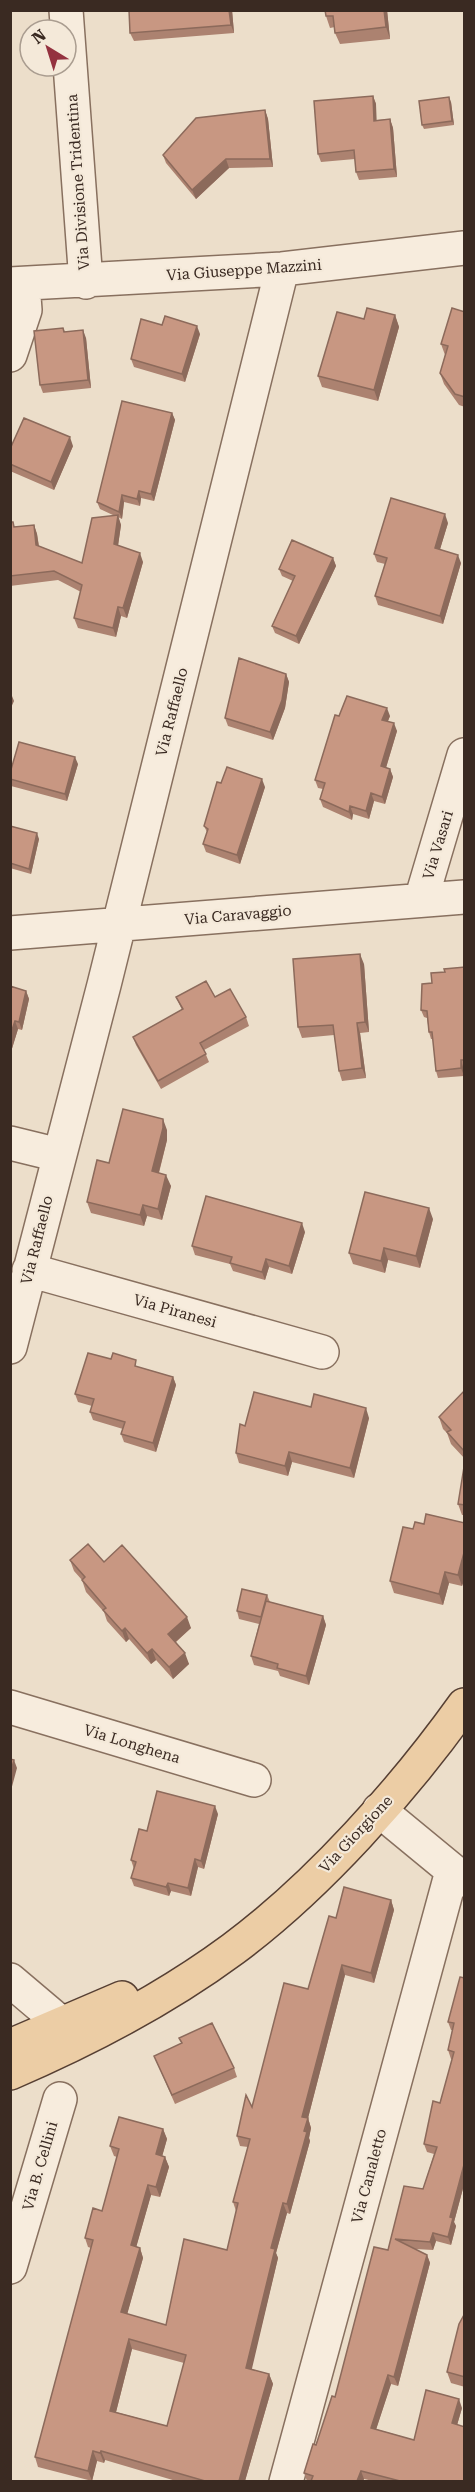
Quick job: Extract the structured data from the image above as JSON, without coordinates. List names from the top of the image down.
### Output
{
  "streets": {
    "main road": ["Via Giorgione"],
    "street": [
      "Via Divisione Tridentina",
      "Via Giuseppe Mazzini",
      "Via Raffaello",
      "Via Vasari",
      "Via Caravaggio",
      "Via Piranesi",
      "Via Longhena",
      "Via B. Cellini",
      "Via Canaletto"
    ]
  },
  "crossings": [
    ["Via Divisione Tridentina", "Via Giuseppe Mazzini"],
    ["Via Giuseppe Mazzini", "Via Raffaello"],
    ["Via Raffaello", "Via Caravaggio"],
    ["Via Raffaello", "Via Piranesi"],
    ["Via Vasari", "Via Caravaggio"]
  ],
  "north": "top left"
}
